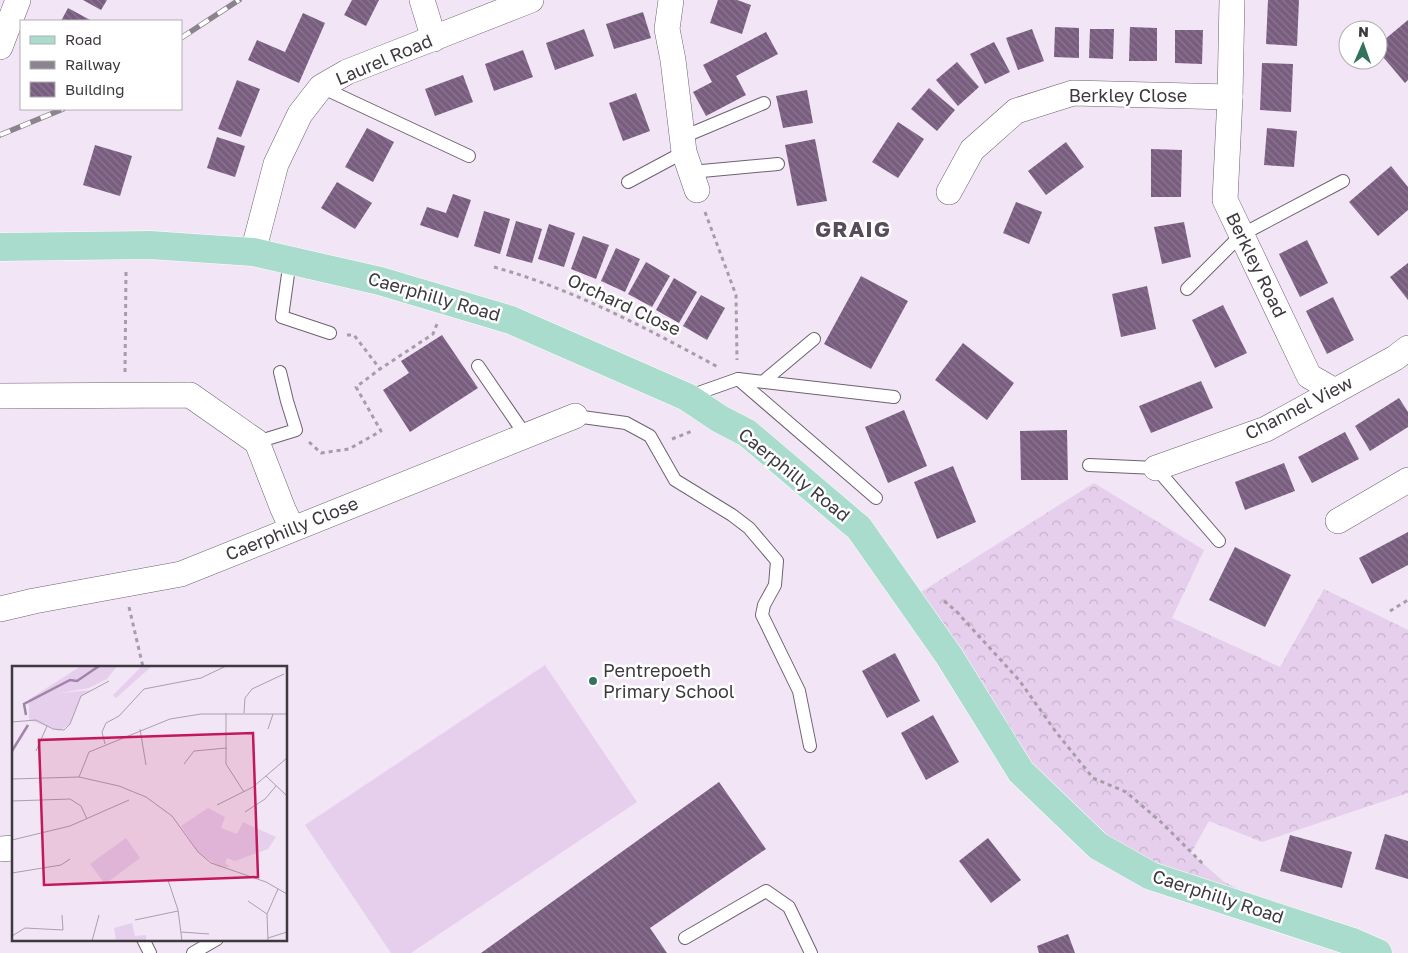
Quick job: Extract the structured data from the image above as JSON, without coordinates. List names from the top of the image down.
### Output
{
  "streets": {
    "main road": ["Caerphilly Road"],
    "street": [
      "Laurel Road",
      "Berkley Close",
      "Berkley Road",
      "Channel View",
      "Caerphilly Close"
    ],
    "path": ["Orchard Close"]
  },
  "crossings": [
    ["Laurel Road", "Caerphilly Road"],
    ["Berkley Close", "Berkley Road"],
    ["Berkley Road", "Channel View"]
  ],
  "districts": ["GRAIG"],
  "places": ["Pentrepoeth Primary School"],
  "legend": ["Road", "Railway", "Building"],
  "north": "top"
}
